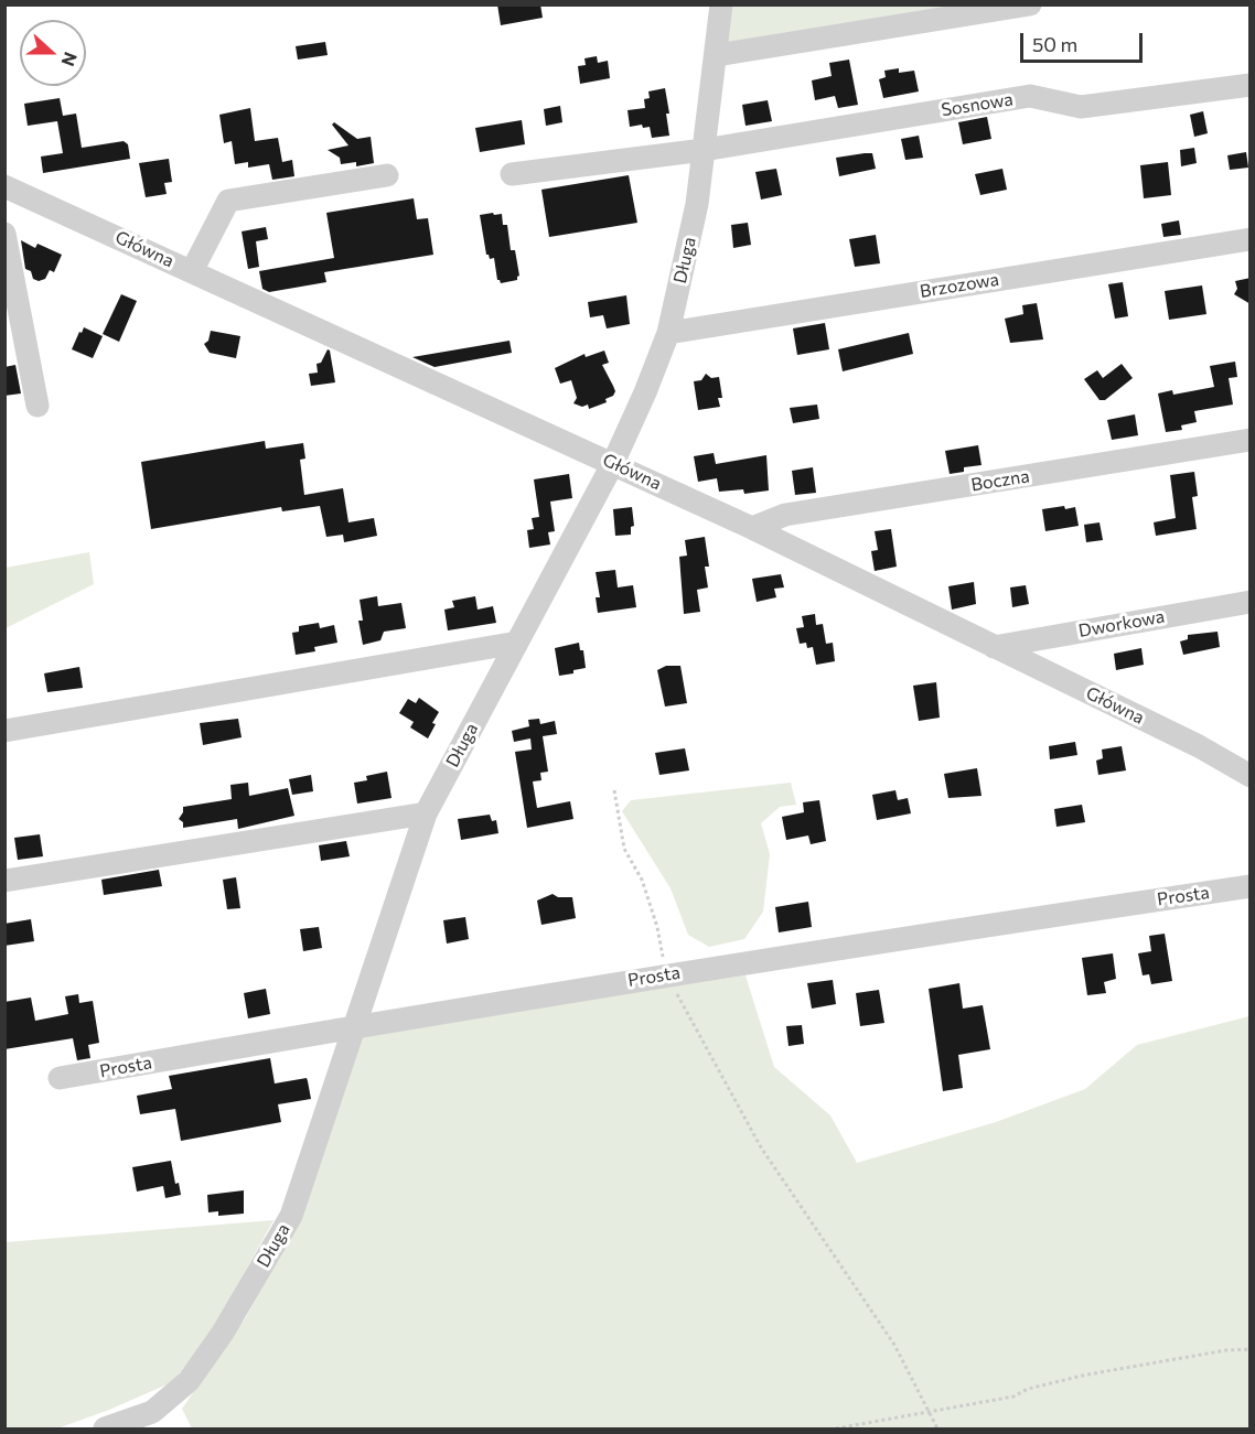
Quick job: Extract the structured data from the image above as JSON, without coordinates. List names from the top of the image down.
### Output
{
  "streets": {
    "street": [
      "Sosnowa",
      "Główna",
      "Długa",
      "Brzozowa",
      "Boczna",
      "Dworkowa",
      "Prosta"
    ]
  },
  "crossings": [
    ["Sosnowa", "Długa"],
    ["Główna", "Długa"],
    ["Główna", "Boczna"],
    ["Główna", "Dworkowa"],
    ["Długa", "Brzozowa"],
    ["Długa", "Prosta"]
  ],
  "scale_bar": "50 m",
  "north": "right"
}
